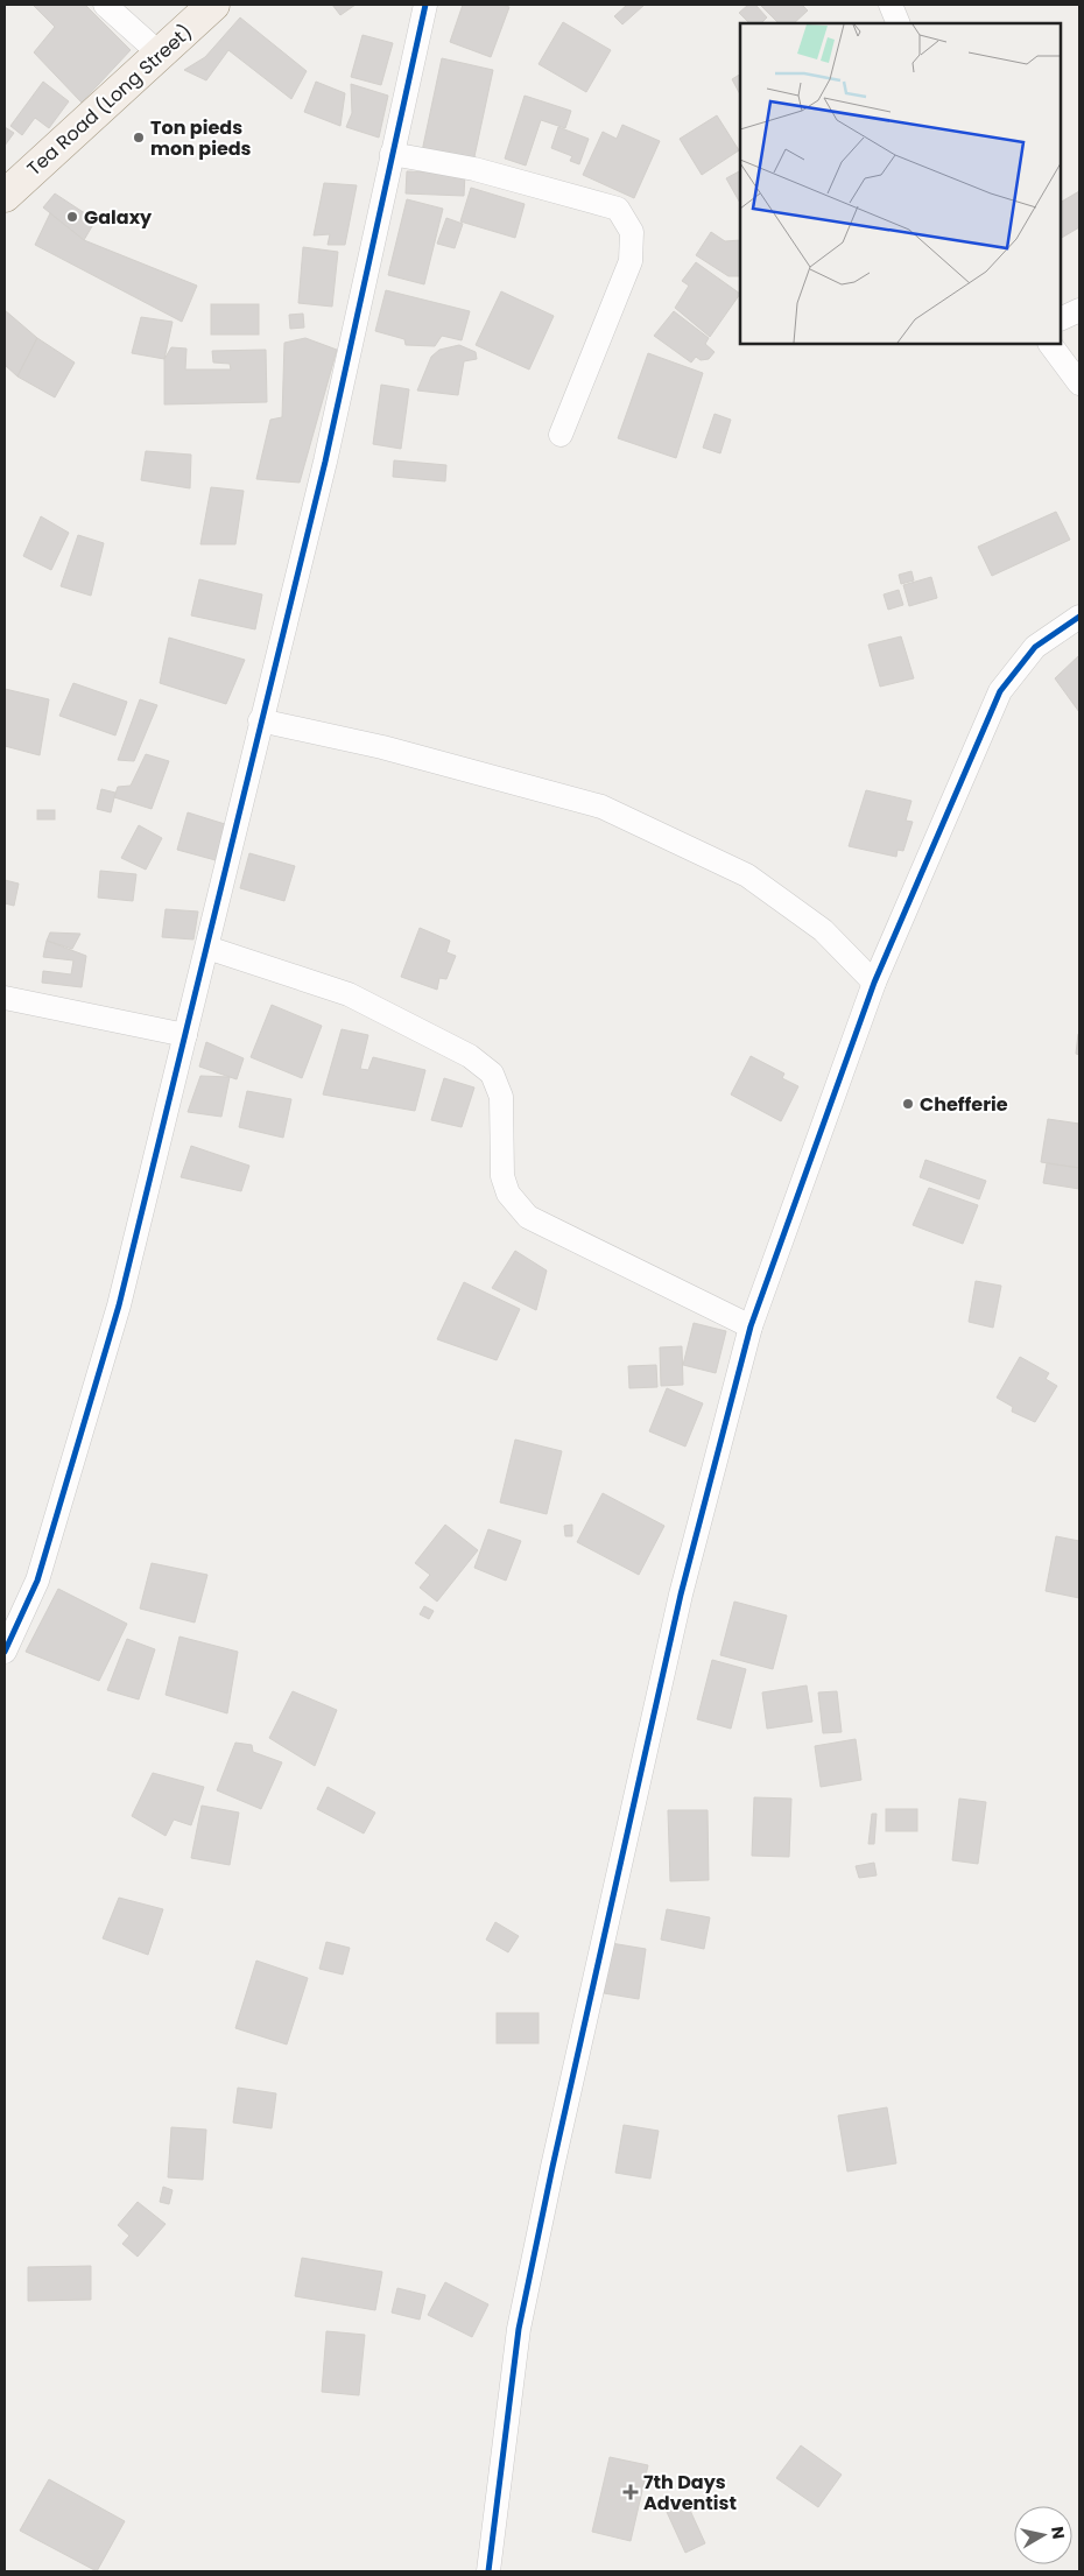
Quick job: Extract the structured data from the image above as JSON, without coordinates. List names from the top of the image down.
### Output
{
  "streets": {
    "main road": ["Tea Road (Long Street)"]
  },
  "places": {
    "other": ["Ton pieds mon pieds", "Galaxy", "Chefferie"],
    "health": ["7th Days Adventist"]
  },
  "north": "right"
}
